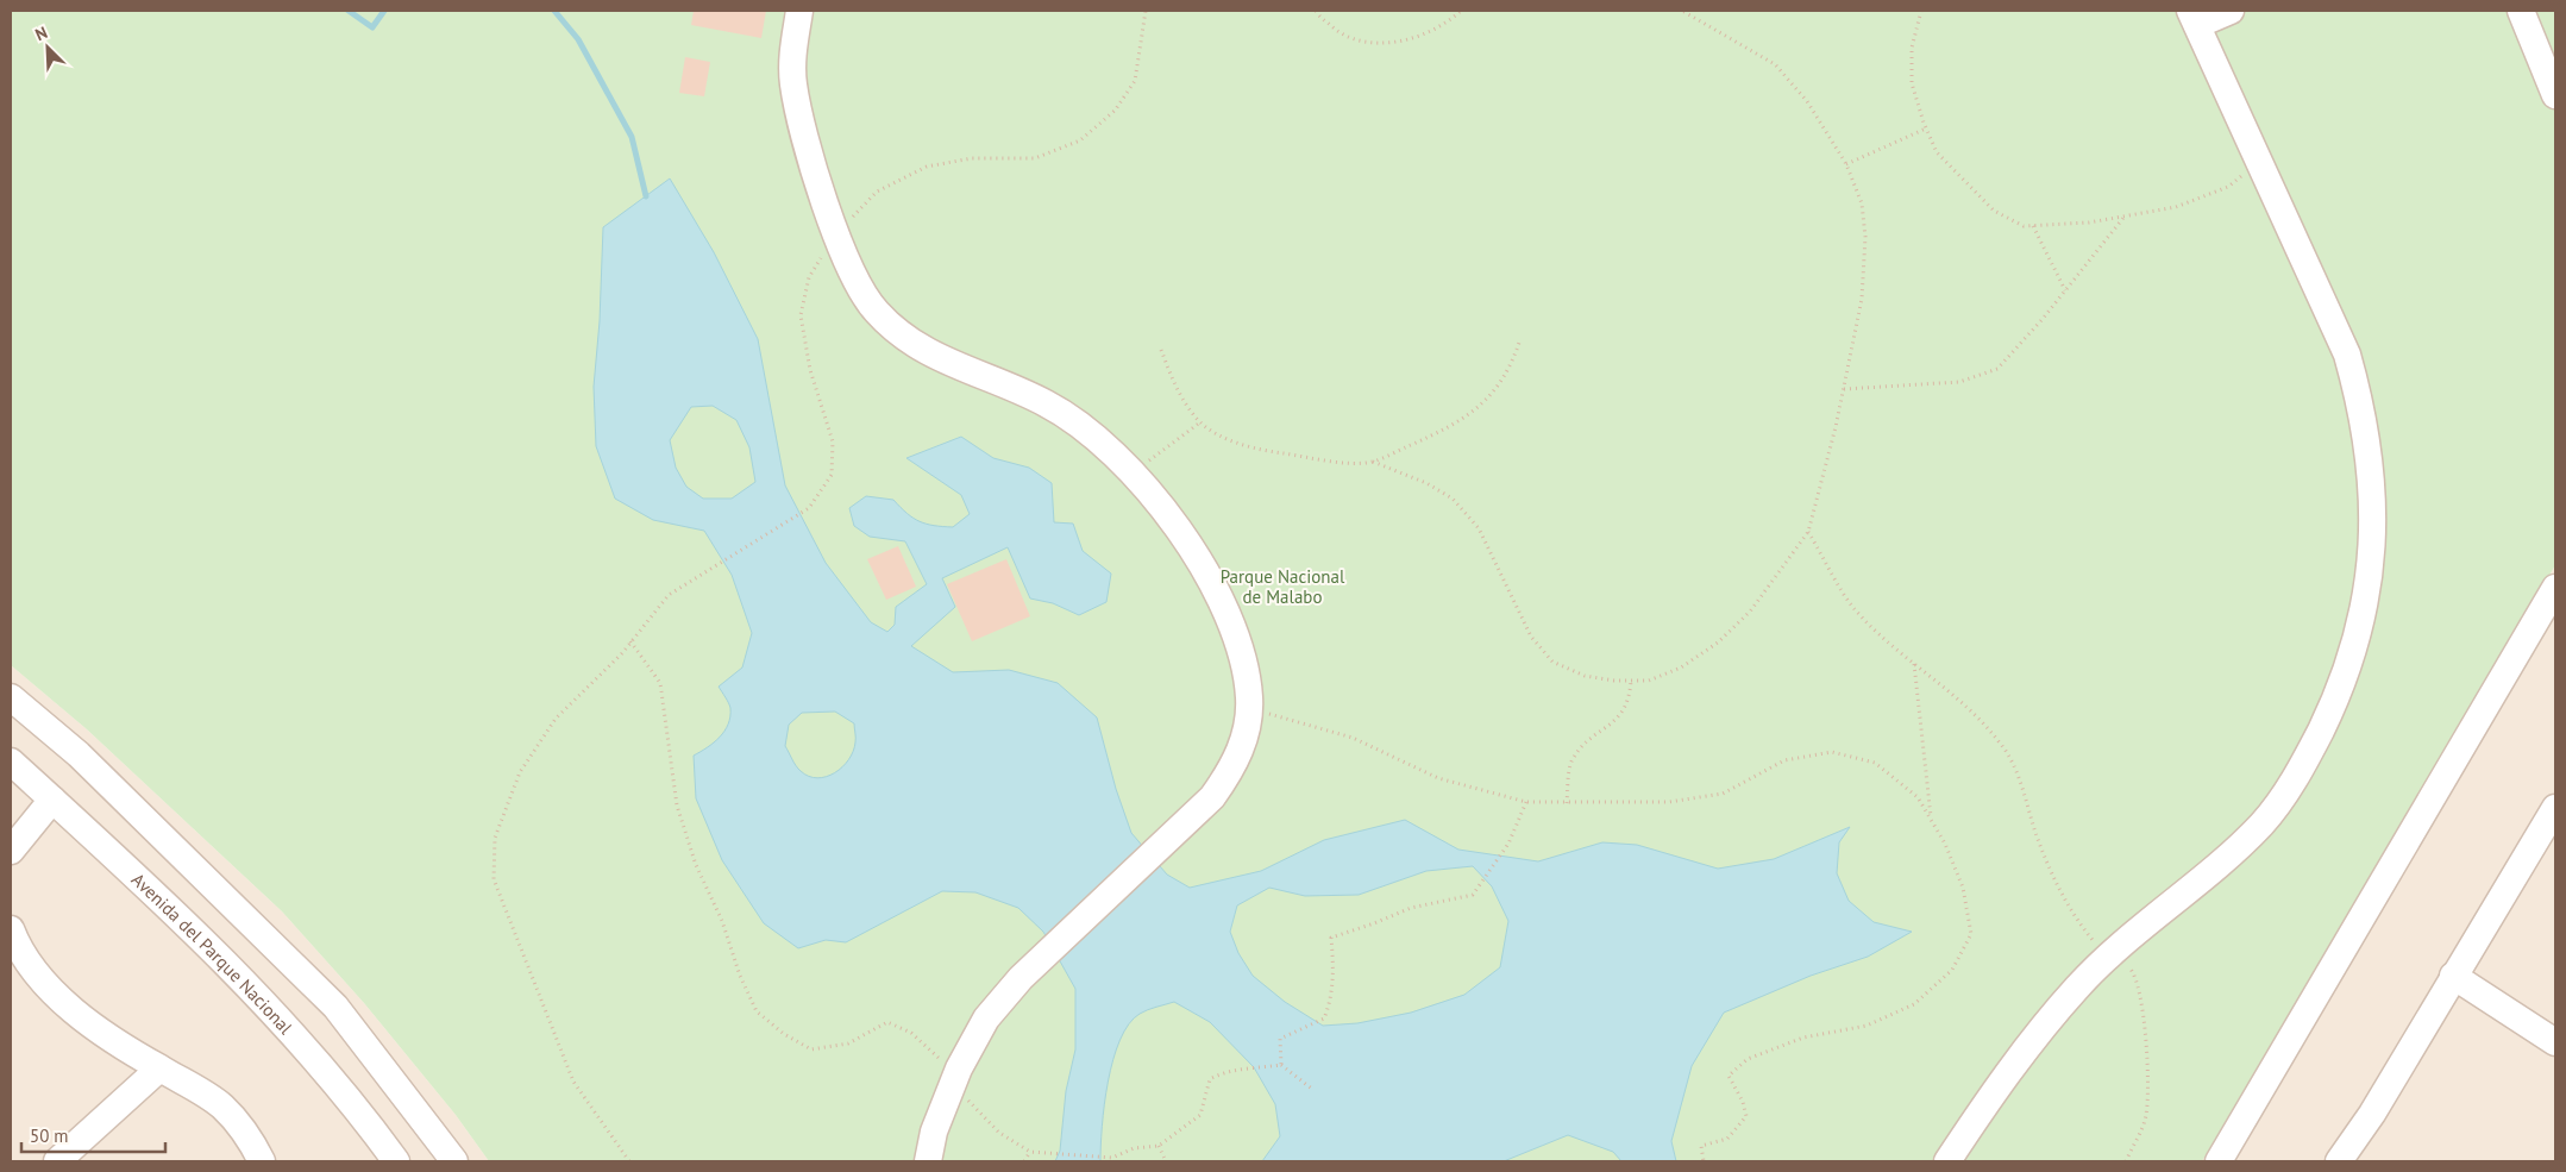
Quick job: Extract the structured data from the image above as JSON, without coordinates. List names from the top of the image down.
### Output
{
  "streets": {
    "street": ["Avenida del Parque Nacional"]
  },
  "parks": ["Parque Nacional de Malabo"],
  "scale_bar": "50 m",
  "north": "top left"
}
